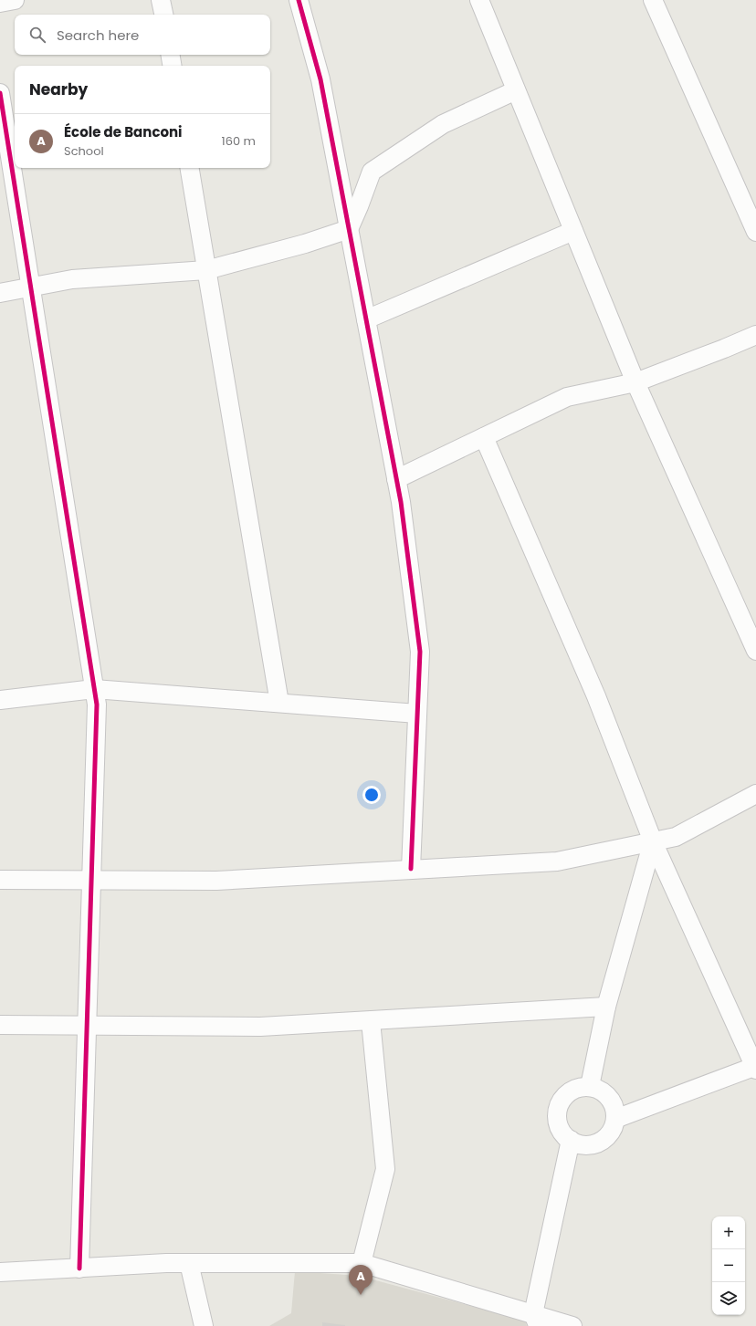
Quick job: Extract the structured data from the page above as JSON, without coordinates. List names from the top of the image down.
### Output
{
  "page": {
    "search": "Search here",
    "heading": "Nearby",
    "list": [
      {
        "mark": "A",
        "name": "École de Banconi",
        "note": "School",
        "value": "160 m"
      }
    ],
    "map_buttons": ["+", "−"],
    "pins": "A"
  }
}
